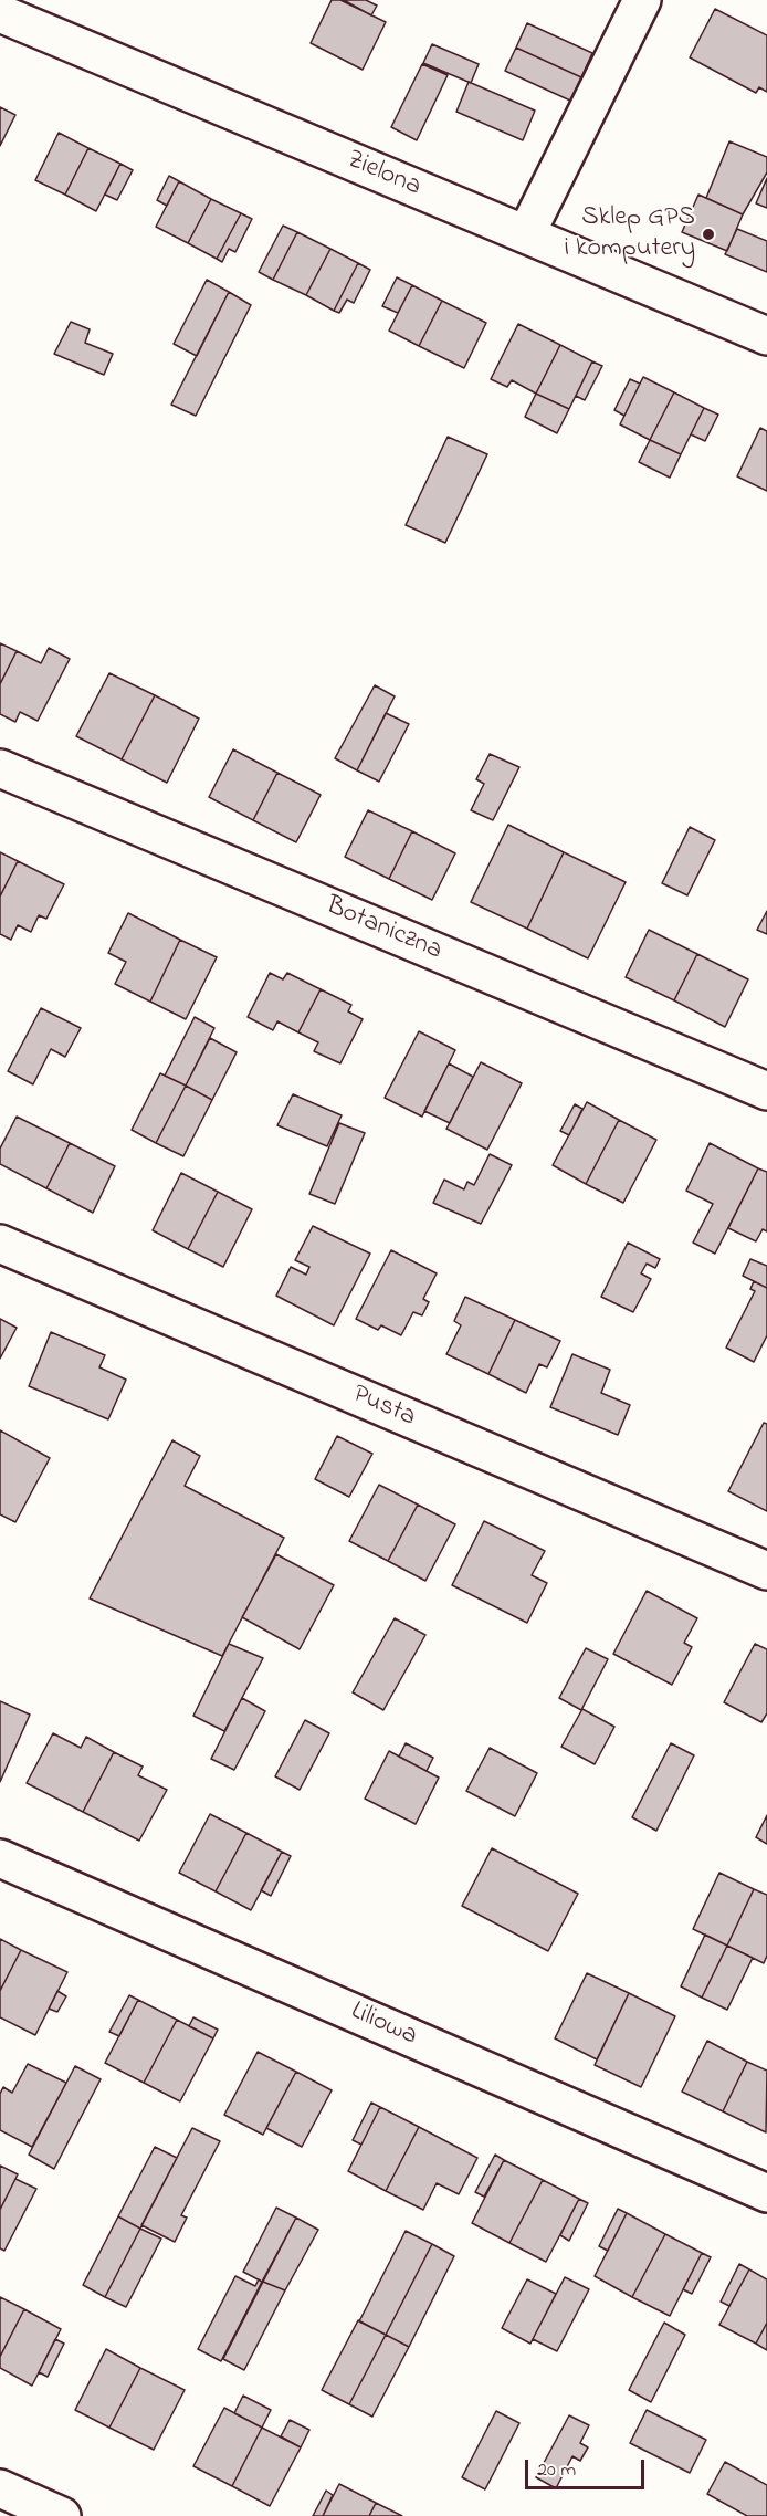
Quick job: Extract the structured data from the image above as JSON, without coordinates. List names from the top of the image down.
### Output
{
  "streets": {
    "street": [
      "Zielona",
      "Botaniczna",
      "Pusta",
      "Liliowa"
    ]
  },
  "places": ["Sklep GPS i komputery"],
  "scale_bar": "20 m"
}
